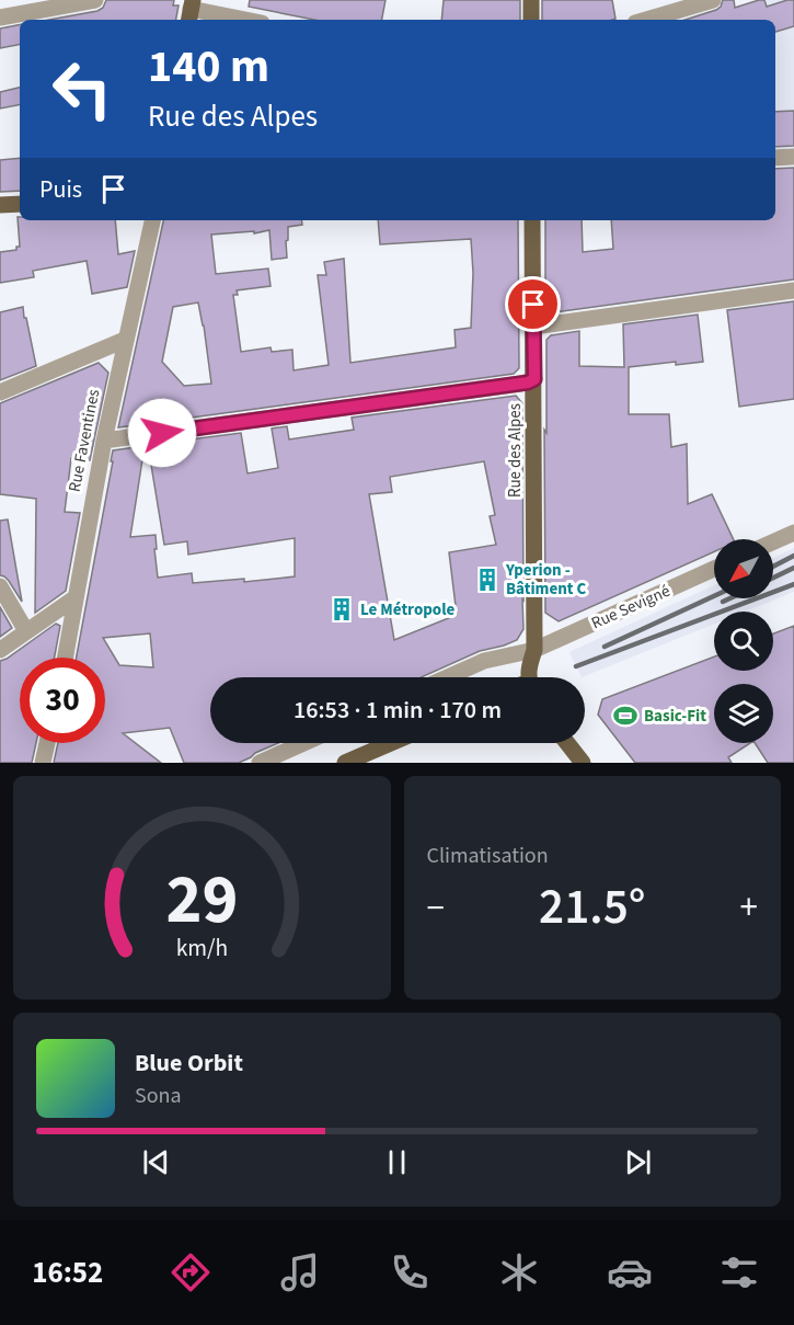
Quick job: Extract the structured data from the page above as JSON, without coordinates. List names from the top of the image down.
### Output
{
  "streets": {
    "main road": ["Rue des Alpes"],
    "street": ["Rue Faventines", "Rue Sevigné"]
  },
  "crossings": [
    ["Rue des Alpes", "Rue Sevigné"]
  ],
  "places": {
    "building": ["Yperion - Bâtiment C", "Le Métropole"],
    "sports": ["Basic-Fit"]
  },
  "north": "bottom left",
  "page": {
    "turn": ["140 m", "Rue des Alpes"],
    "then": "Puis",
    "limit": "30",
    "trip": "16:53 · 1 min · 170 m",
    "tile": "Climatisation",
    "heat": ["−", "21.5°", "+"],
    "song": ["Blue Orbit", "Sona"],
    "tabs": "16:52",
    "gauge": ["29", "km/h"]
  }
}
